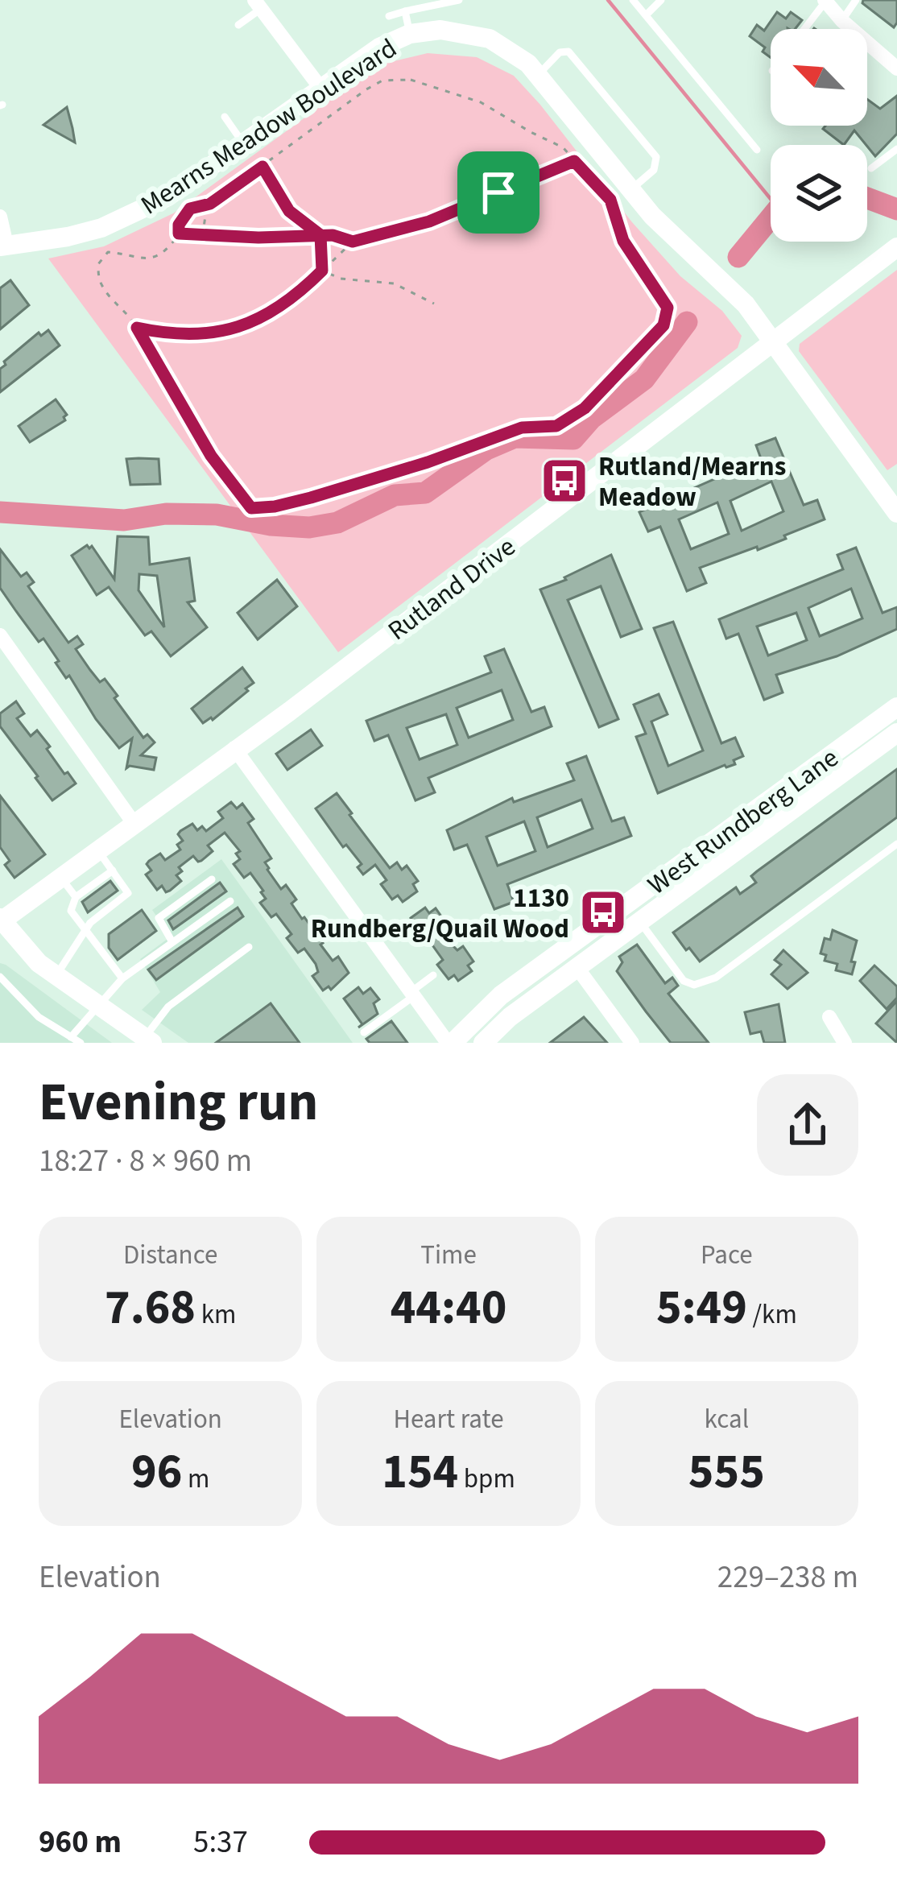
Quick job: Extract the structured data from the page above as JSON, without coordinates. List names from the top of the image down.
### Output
{
  "streets": {
    "street": ["Mearns Meadow Boulevard", "Rutland Drive", "West Rundberg Lane"]
  },
  "crossings": [
    ["Mearns Meadow Boulevard", "Rutland Drive"]
  ],
  "places": {
    "bus stop": ["Rutland/Mearns Meadow", "1130 Rundberg/Quail Wood"]
  },
  "north": "top left",
  "page": {
    "heading": ["Evening run", "18:27 · 8 × 960 m"],
    "stats": [
      ["Distance", "7.68 km"],
      ["Time", "44:40"],
      ["Pace", "5:49 /km"],
      ["Elevation", "96 m"],
      ["Heart rate", "154 bpm"],
      ["kcal", "555"]
    ],
    "chart": ["Elevation", "229–238 m"],
    "list": [
      {
        "name": "960 m",
        "note": "5:37"
      }
    ]
  }
}
